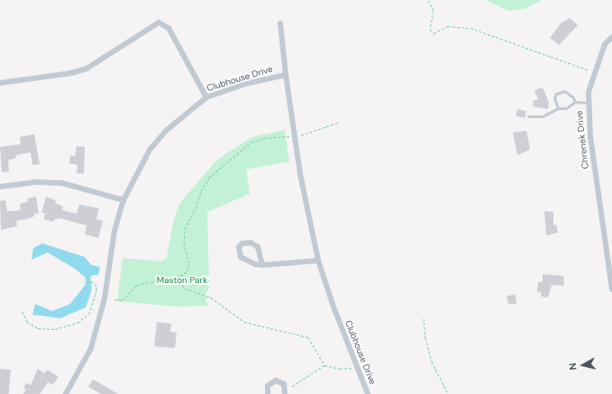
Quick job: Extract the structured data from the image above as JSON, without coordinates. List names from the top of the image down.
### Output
{
  "streets": {
    "street": ["Clubhouse Drive", "Chrenek Drive"]
  },
  "parks": ["Maston Park"],
  "north": "left"
}
